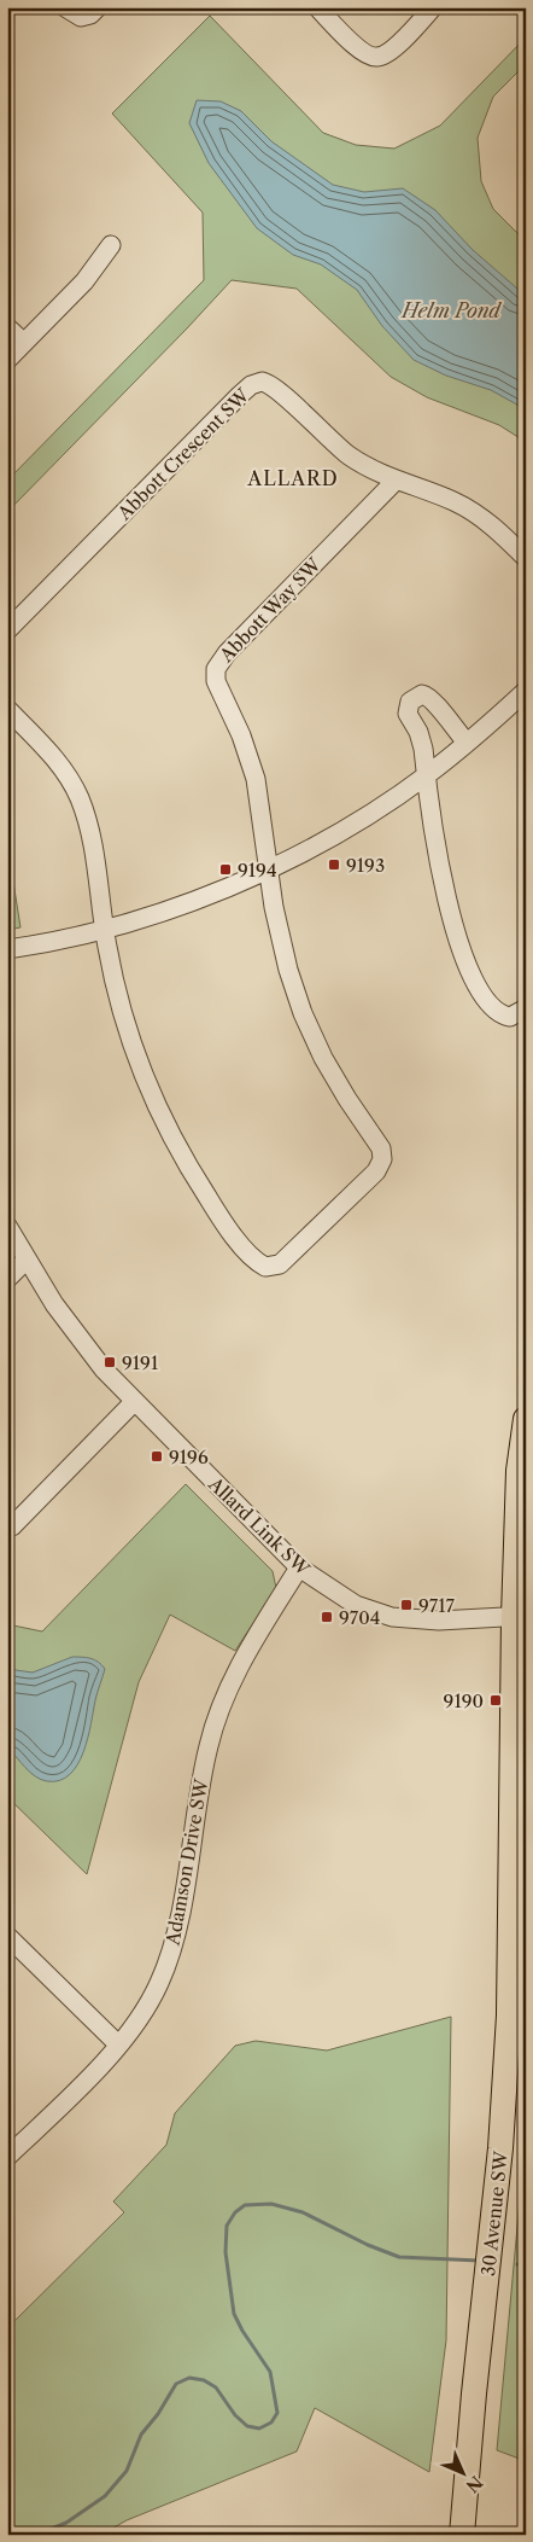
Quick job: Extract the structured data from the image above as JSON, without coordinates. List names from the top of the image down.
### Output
{
  "streets": {
    "main road": ["30 Avenue SW"],
    "street": [
      "Abbott Crescent SW",
      "Abbott Way SW",
      "Allard Link SW",
      "Adamson Drive SW"
    ]
  },
  "crossings": [
    ["Abbott Crescent SW", "Abbott Way SW"],
    ["Allard Link SW", "Adamson Drive SW"],
    ["Allard Link SW", "30 Avenue SW"]
  ],
  "districts": ["ALLARD"],
  "water": ["Helm Pond"],
  "places": {
    "transit": [
      "9193",
      "9194",
      "9191",
      "9196",
      "9717",
      "9704",
      "9190"
    ]
  },
  "north": "bottom right"
}
